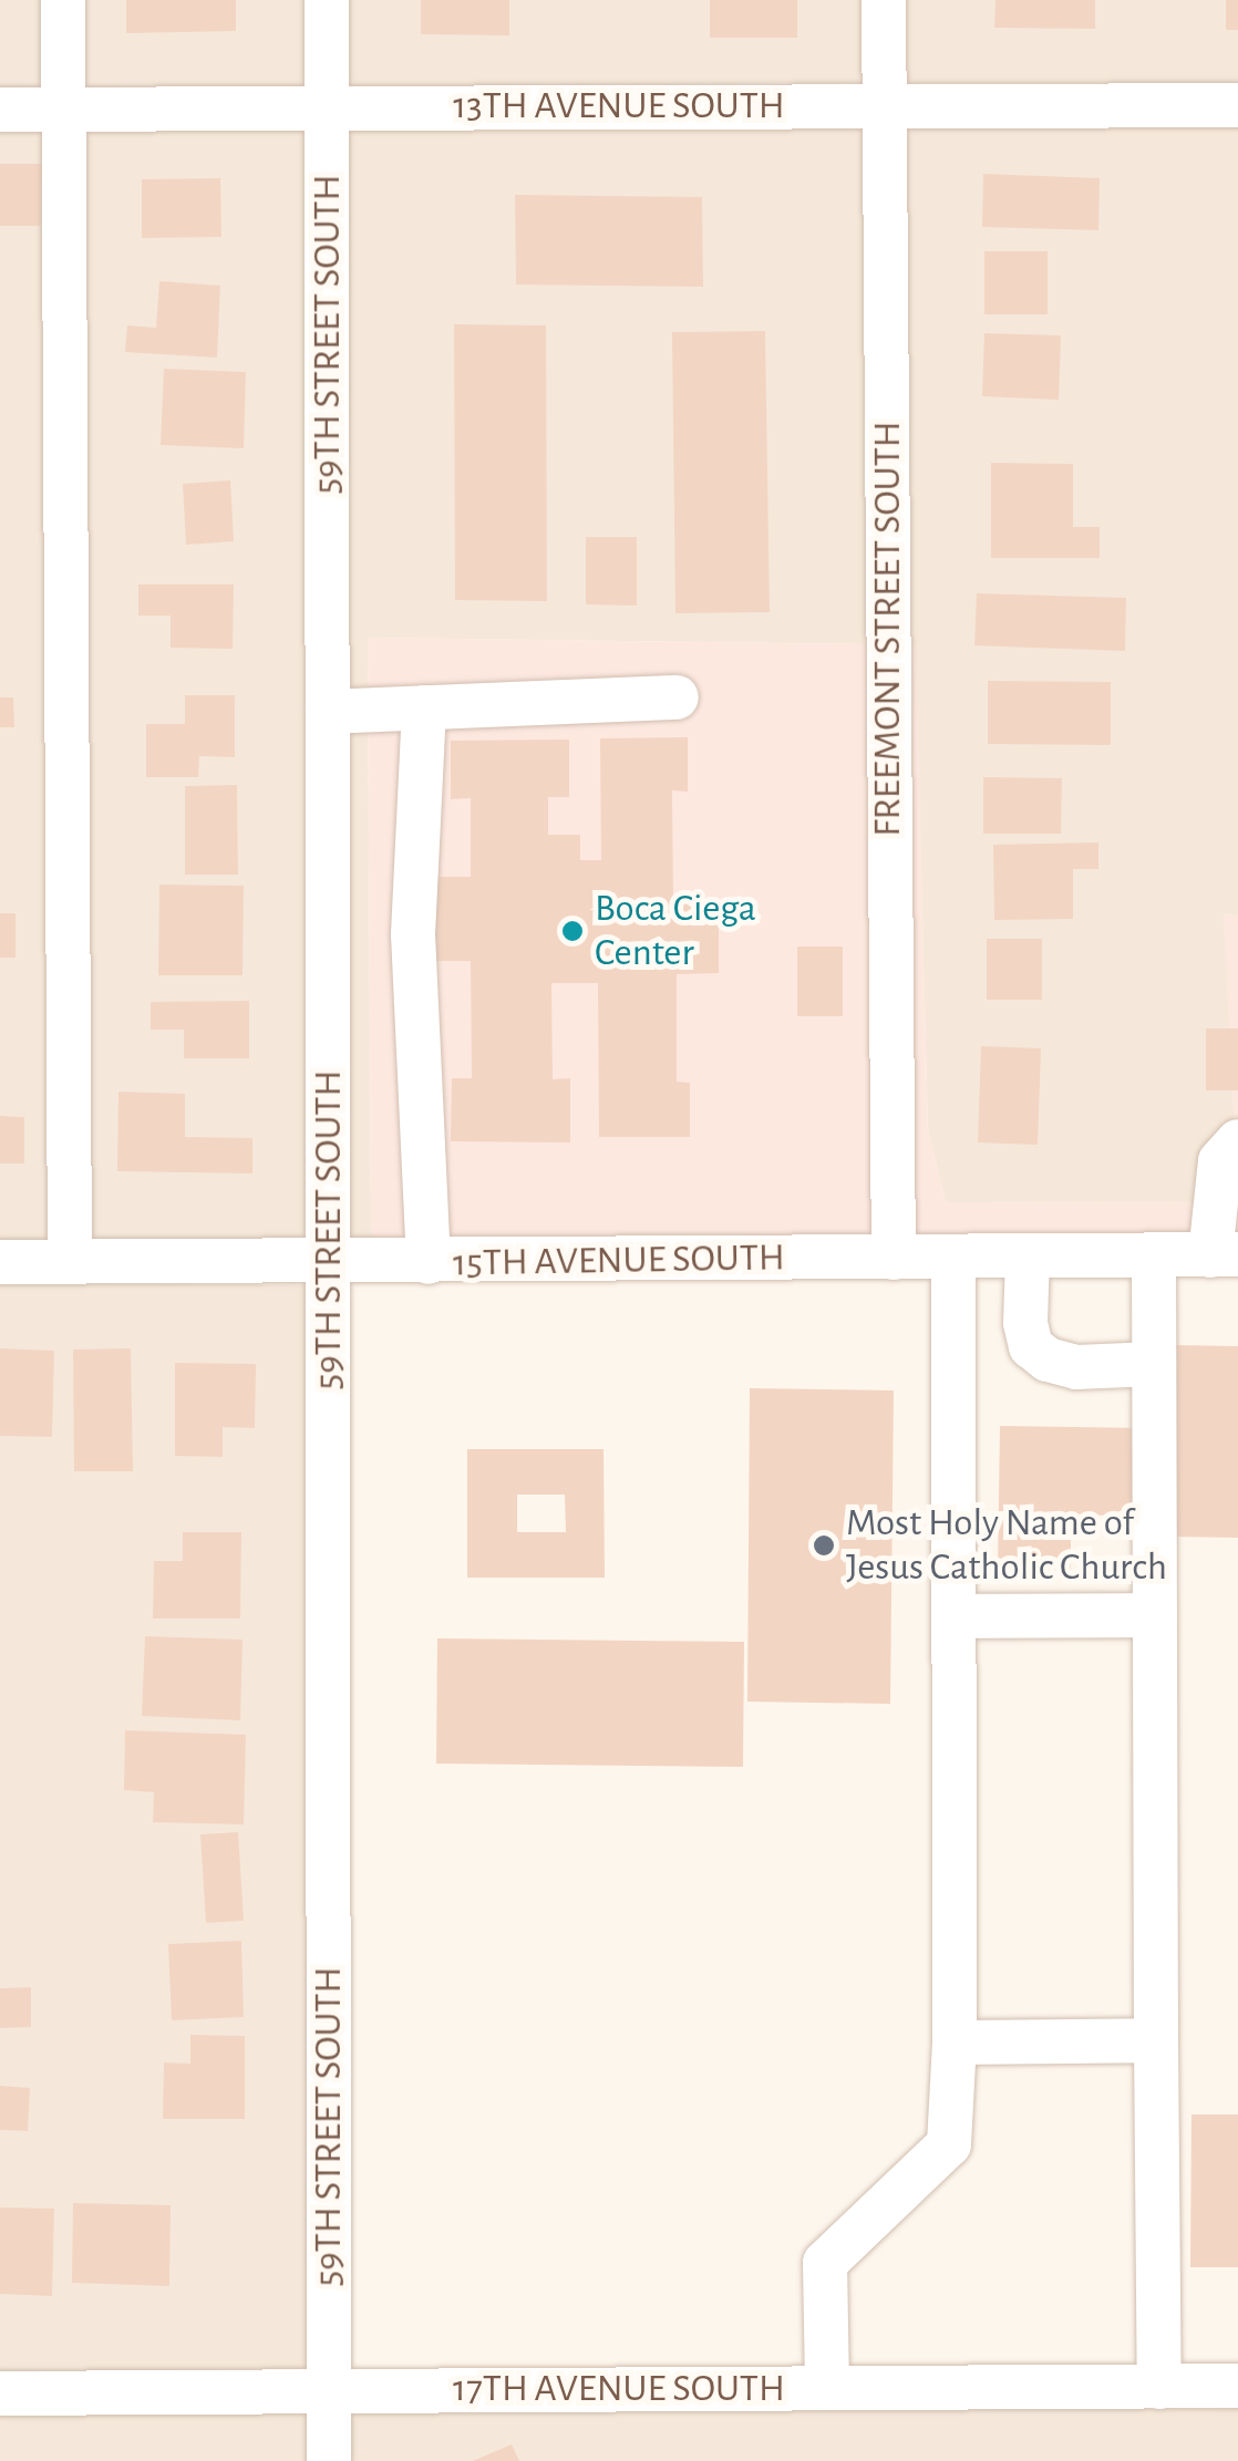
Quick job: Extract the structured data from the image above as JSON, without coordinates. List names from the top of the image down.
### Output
{
  "streets": {
    "street": [
      "13TH AVENUE SOUTH",
      "59TH STREET SOUTH",
      "FREEMONT STREET SOUTH",
      "15TH AVENUE SOUTH",
      "17TH AVENUE SOUTH"
    ]
  },
  "crossings": [
    ["13TH AVENUE SOUTH", "59TH STREET SOUTH"],
    ["13TH AVENUE SOUTH", "FREEMONT STREET SOUTH"],
    ["59TH STREET SOUTH", "15TH AVENUE SOUTH"],
    ["59TH STREET SOUTH", "17TH AVENUE SOUTH"],
    ["FREEMONT STREET SOUTH", "15TH AVENUE SOUTH"]
  ],
  "places": ["Boca Ciega Center", "Most Holy Name of Jesus Catholic Church"]
}
